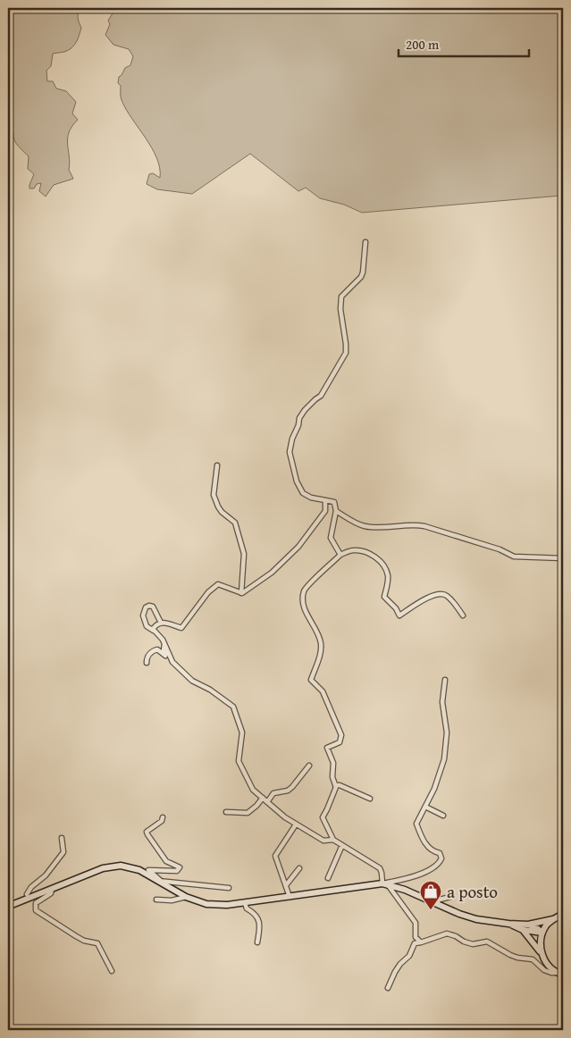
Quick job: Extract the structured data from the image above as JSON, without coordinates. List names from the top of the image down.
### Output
{
  "places": {
    "shop": ["a posto"]
  },
  "scale_bar": "200 m"
}
